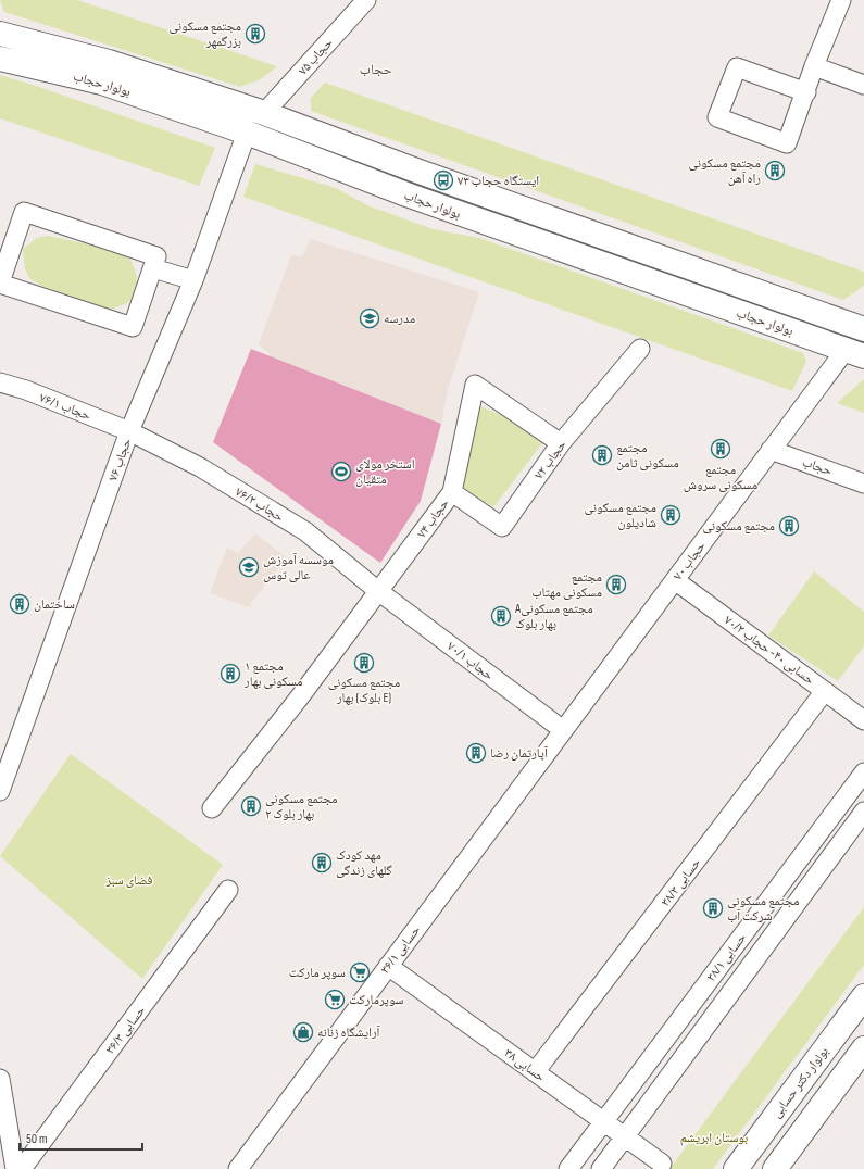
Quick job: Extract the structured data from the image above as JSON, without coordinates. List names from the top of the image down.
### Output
{
  "streets": {
    "main road": ["بولوار حجاب", "بولوار دکتر حسابی"],
    "street": [
      "حجاب ۷۵",
      "حجاب ۷۶/۱",
      "حجاب ۷۶",
      "حجاب ۷۲",
      "حجاب",
      "حجاب ۷۶/۲",
      "حجاب ۷۴",
      "حجاب ۷۰",
      "حسابی ۴۰- حجاب ۷۰/۲",
      "حجاب ۷۰/۱",
      "حسابی ۳۸/۳",
      "حسابی ۳۶/۱",
      "حسابی ۳۸/۱",
      "حسابی ۳۶/۳",
      "حسابی ۳۸"
    ]
  },
  "crossings": [
    ["حجاب ۷۵", "بولوار حجاب"],
    ["بولوار حجاب", "حجاب ۷۶"],
    ["بولوار حجاب", "حجاب ۷۰"],
    ["حجاب ۷۶/۱", "حجاب ۷۶"],
    ["حجاب ۷۶/۱", "حجاب ۷۶/۲"],
    ["حجاب ۷۶", "حجاب ۷۶/۲"],
    ["حجاب ۷۲", "حجاب ۷۴"],
    ["حجاب", "حجاب ۷۰"],
    ["حجاب ۷۶/۲", "حجاب ۷۴"],
    ["حجاب ۷۶/۲", "حجاب ۷۰/۱"],
    ["حجاب ۷۴", "حجاب ۷۰/۱"],
    ["حجاب ۷۰", "حسابی ۴۰- حجاب ۷۰/۲"],
    ["حجاب ۷۰", "حجاب ۷۰/۱"],
    ["حجاب ۷۰", "حسابی ۳۶/۱"],
    ["حسابی ۴۰- حجاب ۷۰/۲", "حسابی ۳۸/۳"],
    ["حجاب ۷۰/۱", "حسابی ۳۶/۱"],
    ["حسابی ۳۸/۳", "حسابی ۳۸"],
    ["حسابی ۳۶/۱", "حسابی ۳۸"],
    ["حسابی ۳۸/۱", "حسابی ۳۸"]
  ],
  "districts": ["حجاب"],
  "parks": ["فضای سبز", "بوستان ابریشم"],
  "places": {
    "building": [
      "مجتمع مسکونی بزرگمهر",
      "مجتمع مسکونی راه آهن",
      "مجتمع مسکونی سروش",
      "مجتمع مسکونی ثامن",
      "مجتمع مسکونی شادیلون",
      "مجتمع مسکونی",
      "مجتمع مسکونی مهتاب",
      "ساختمان",
      "Aمجتمع مسکونی بهار بلوک",
      "مجتمع مسکونی بهار (بلوک E)",
      "۱ مجتمع مسکونی بهار",
      "آپارتمان رضا",
      "مجتمع مسکونی بهار بلوک ۲",
      "مهد کودک گلهای زندگی",
      "مجتمع مسکونی شرکت آب"
    ],
    "bus stop": ["ایستگاه حجاب ۷۳"],
    "school or university": ["مدرسه", "موسسه آموزش عالی توس"],
    "sports": ["استخر مولای متقیان"],
    "supermarket": ["سوپر مارکت", "سوپرمارکت"],
    "shop": ["آرایشگاه زنانه"]
  },
  "scale_bar": "50 m"
}
